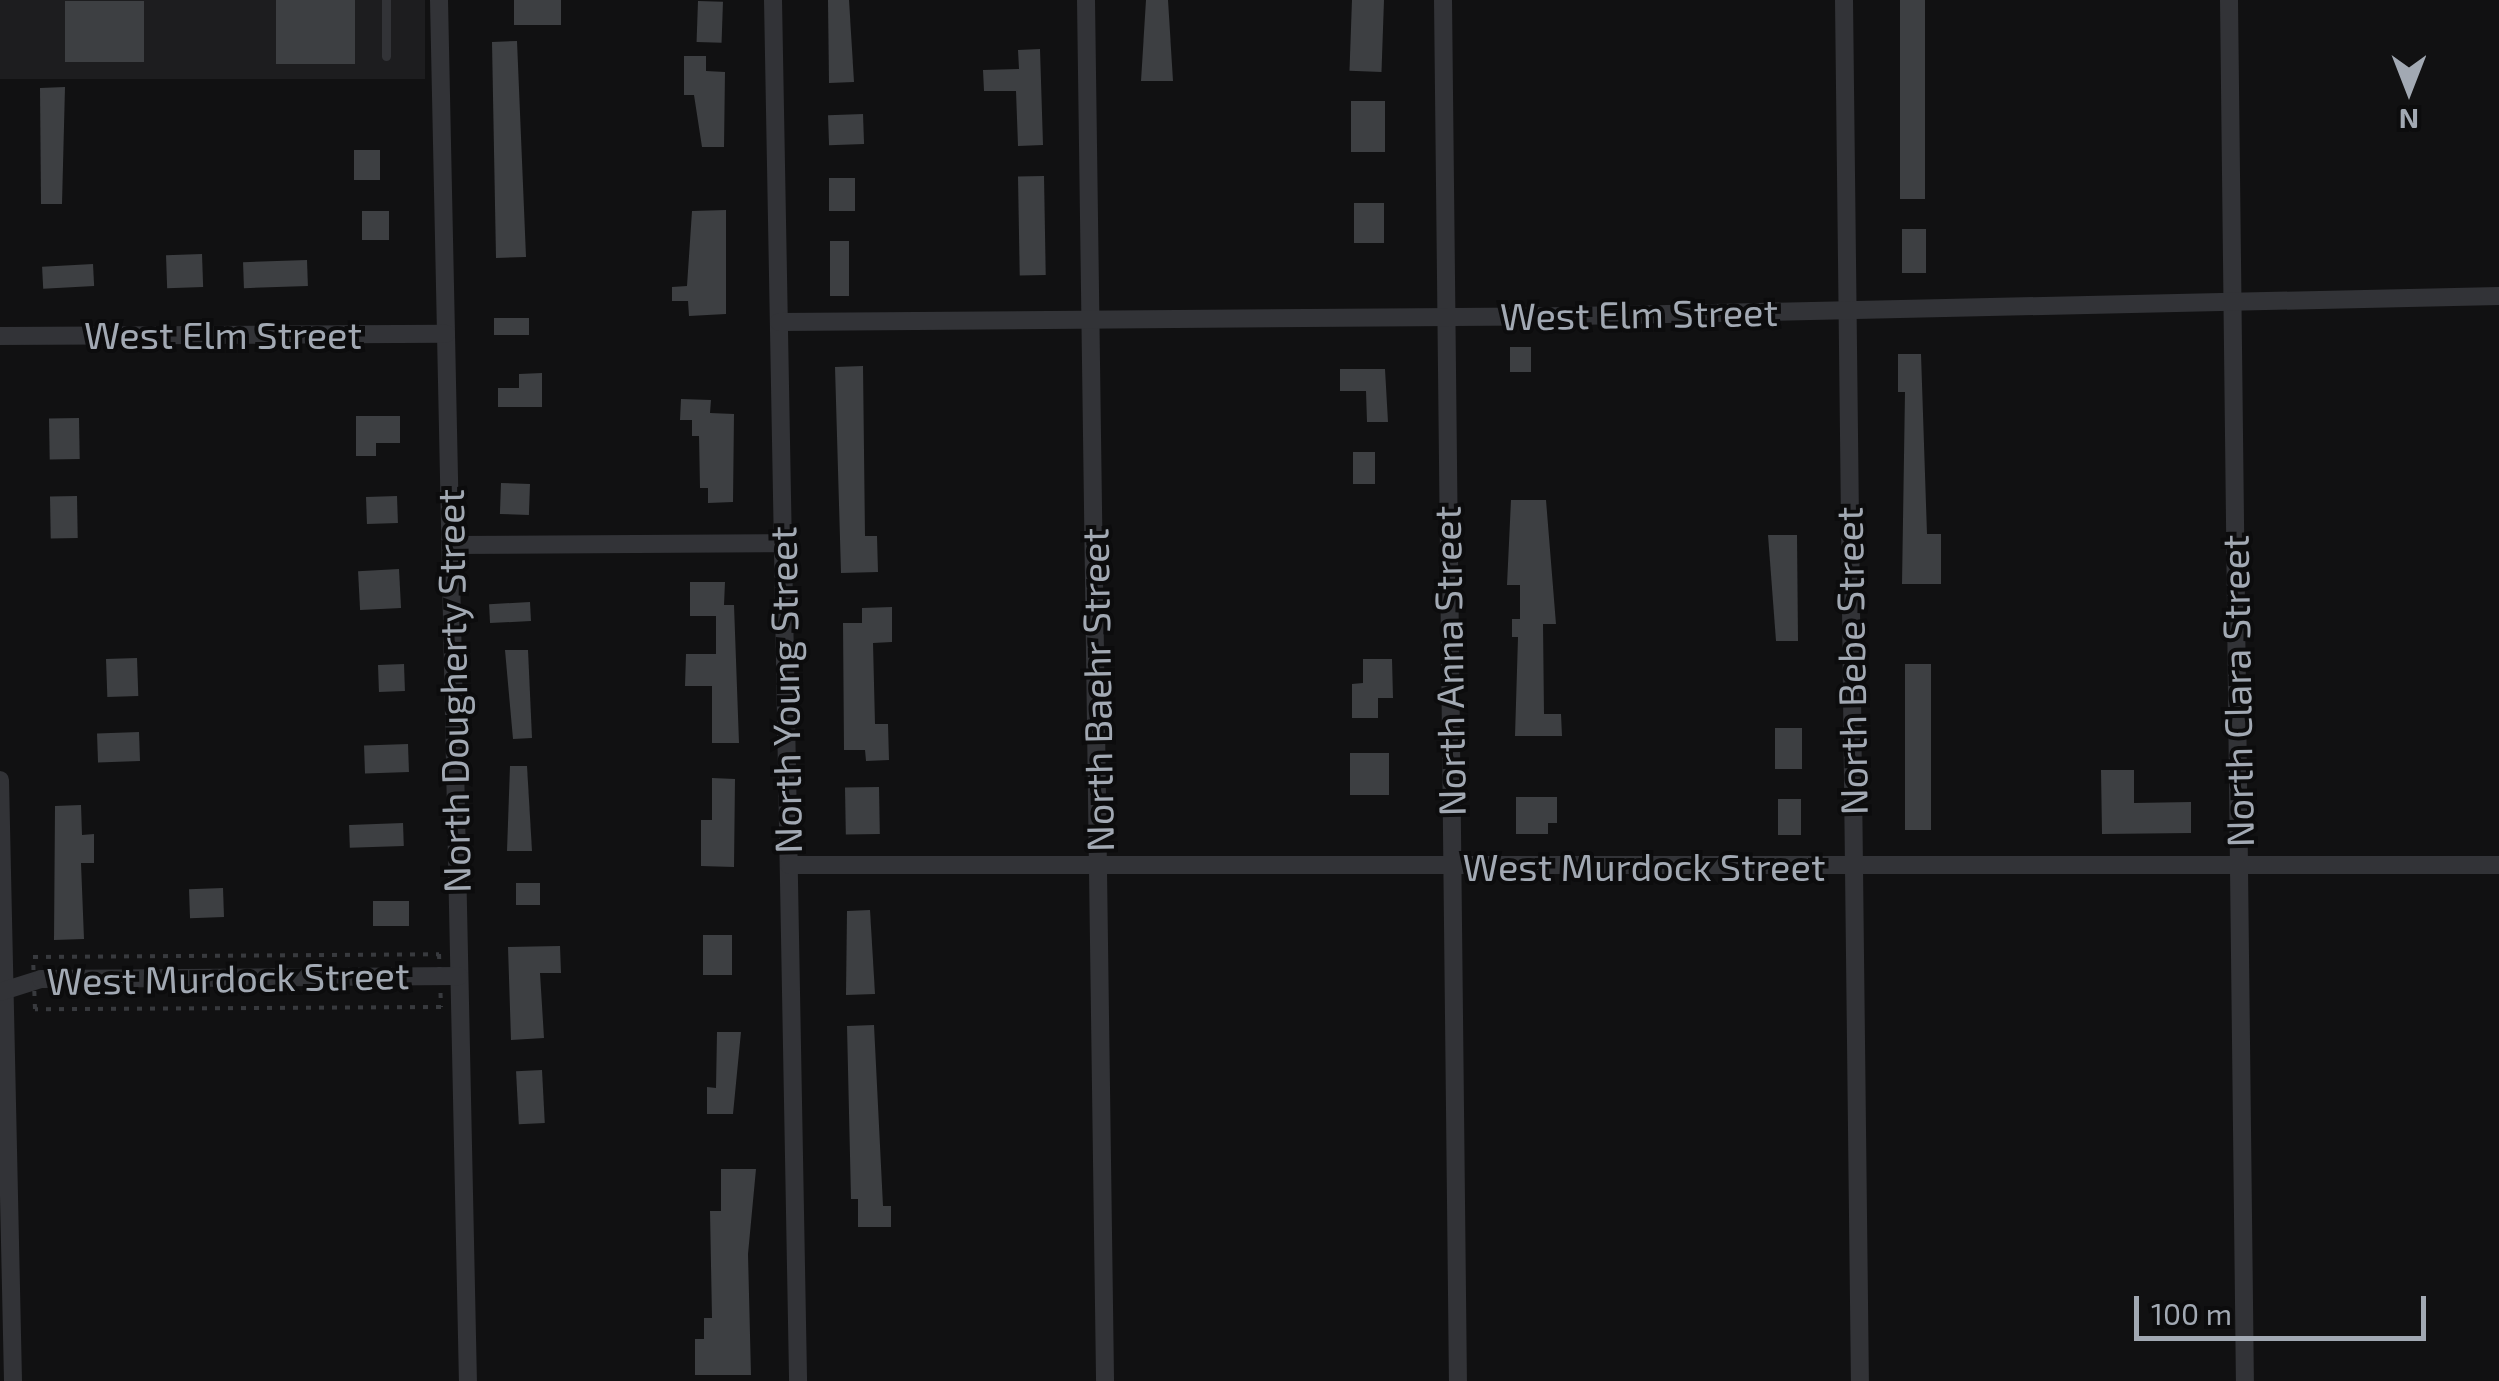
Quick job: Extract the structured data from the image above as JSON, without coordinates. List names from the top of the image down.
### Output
{
  "streets": {
    "street": [
      "West Elm Street",
      "North Anna Street",
      "North Bebe Street",
      "North Young Street",
      "North Baehr Street",
      "North Dougherty Street",
      "North Clara Street",
      "West Murdock Street"
    ]
  },
  "crossings": [
    ["West Elm Street", "North Anna Street"],
    ["West Elm Street", "North Bebe Street"],
    ["West Elm Street", "North Young Street"],
    ["West Elm Street", "North Baehr Street"],
    ["West Elm Street", "North Dougherty Street"],
    ["West Elm Street", "North Clara Street"],
    ["North Anna Street", "West Murdock Street"],
    ["North Bebe Street", "West Murdock Street"],
    ["North Young Street", "West Murdock Street"],
    ["North Baehr Street", "West Murdock Street"],
    ["North Dougherty Street", "West Murdock Street"],
    ["North Clara Street", "West Murdock Street"]
  ],
  "scale_bar": "100 m",
  "north": "bottom"
}
